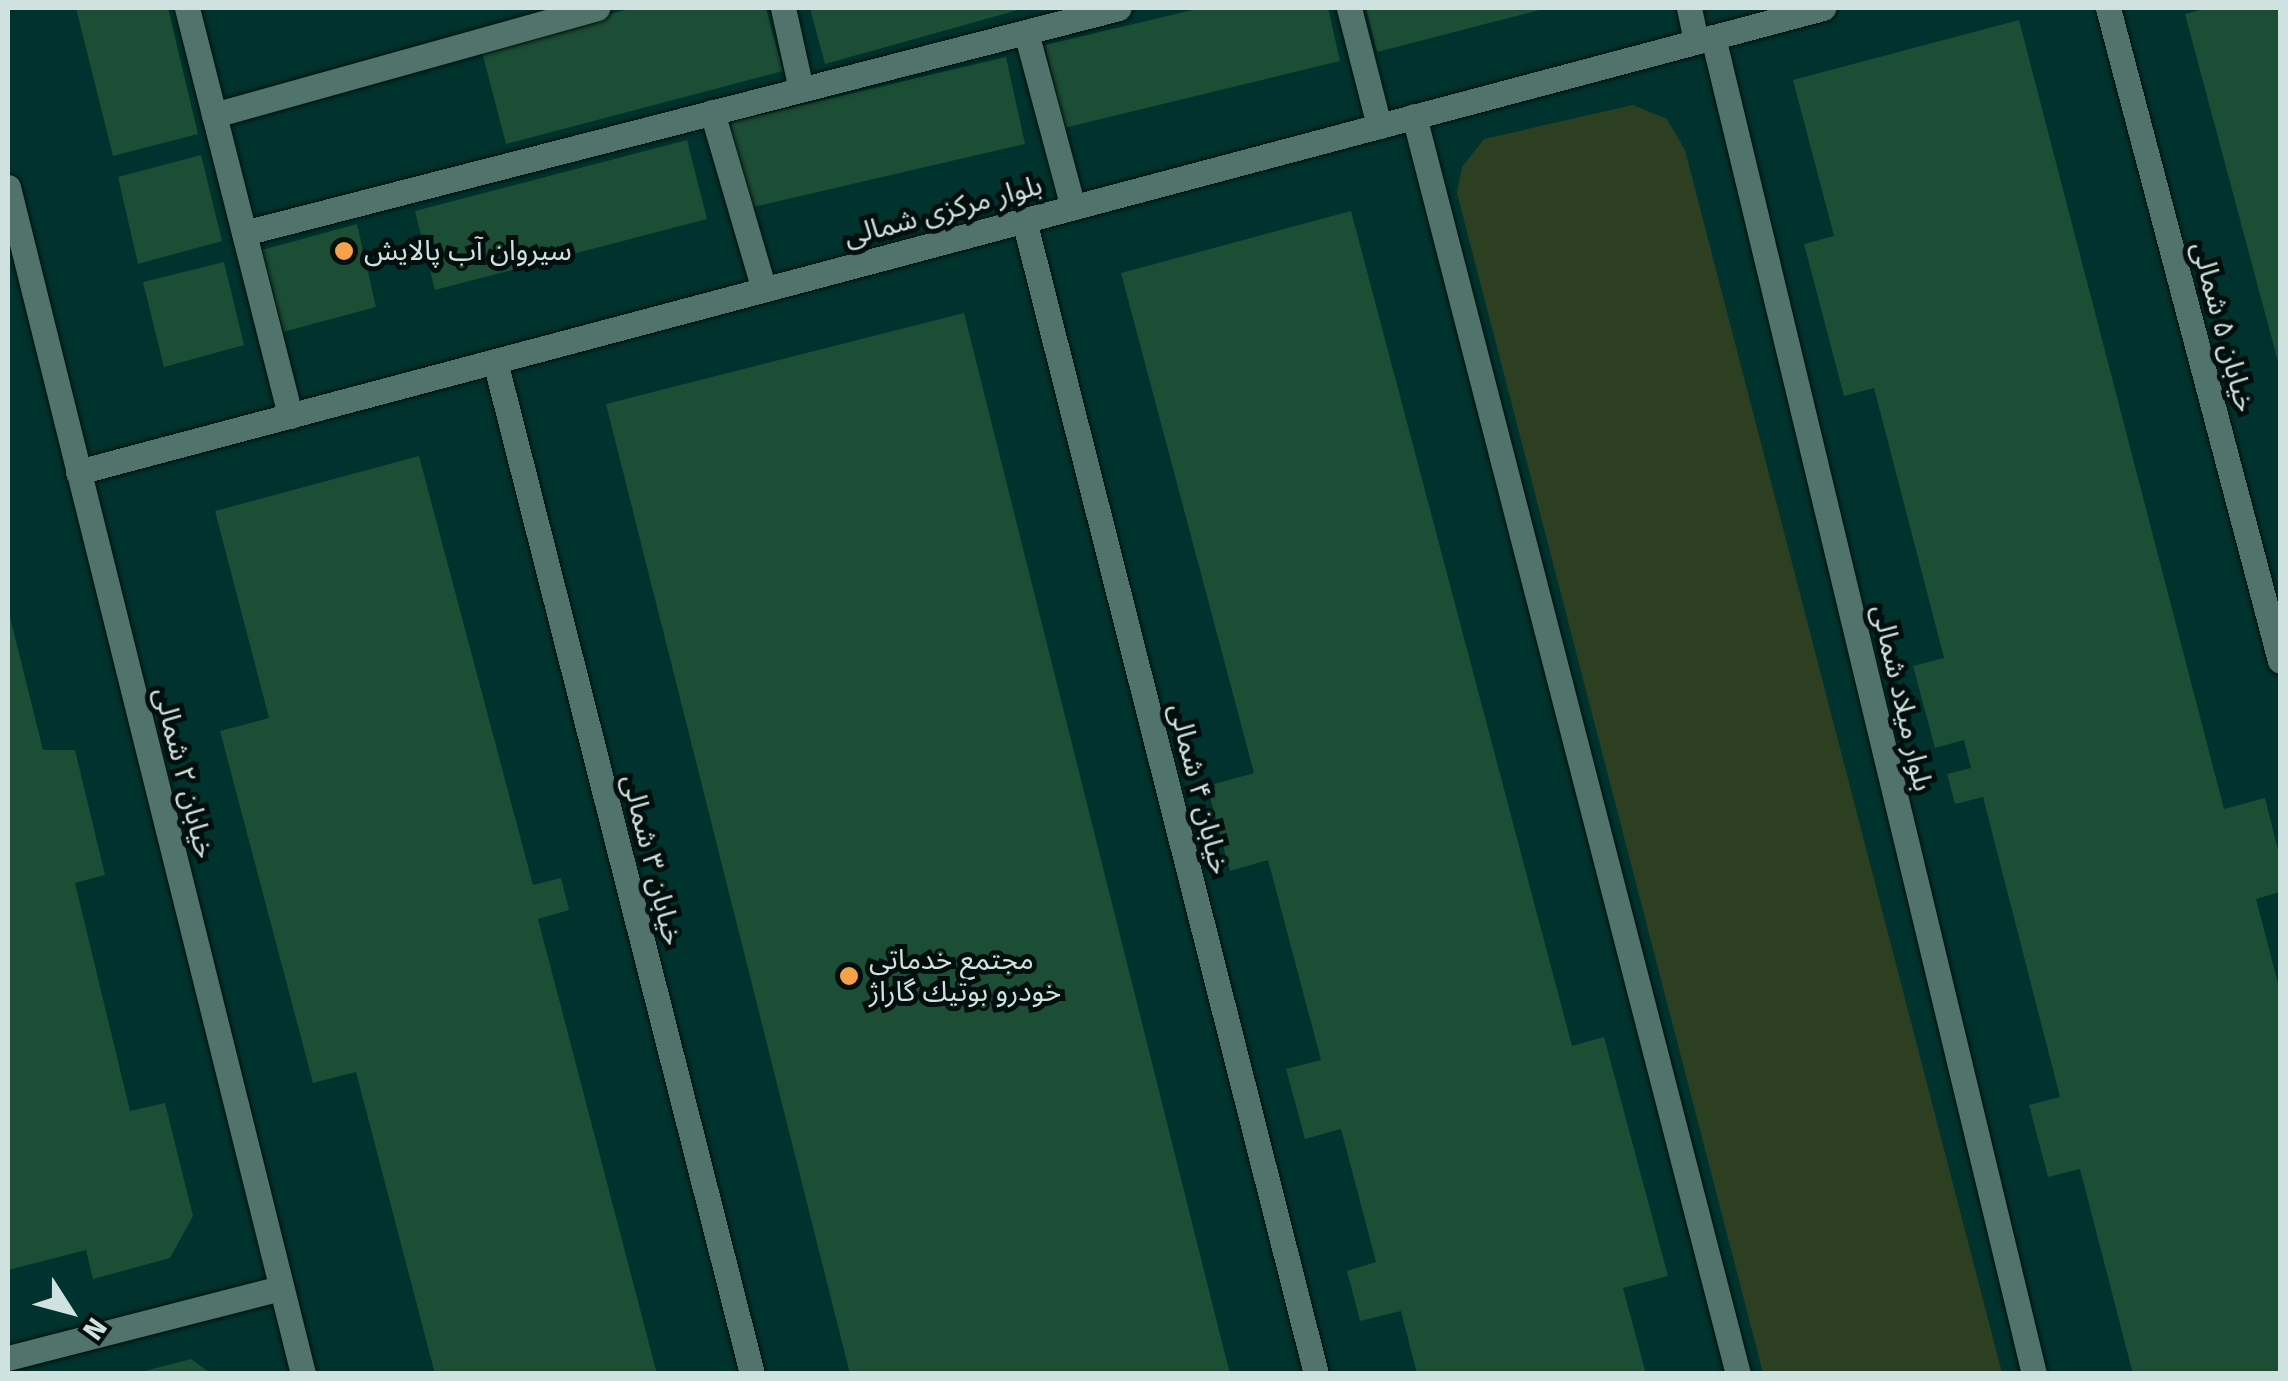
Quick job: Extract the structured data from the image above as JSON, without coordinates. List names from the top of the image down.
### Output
{
  "streets": {
    "lane": [
      "بلوار مرکزی شمالی",
      "خیابان ۵ شمالی",
      "بلوار میلاد شمالی",
      "خیابان ۲ شمالی",
      "خیابان ۴ شمالی",
      "خیابان ۳ شمالی"
    ]
  },
  "crossings": [
    ["بلوار مرکزی شمالی", "بلوار میلاد شمالی"],
    ["بلوار مرکزی شمالی", "خیابان ۲ شمالی"],
    ["بلوار مرکزی شمالی", "خیابان ۴ شمالی"],
    ["بلوار مرکزی شمالی", "خیابان ۳ شمالی"]
  ],
  "places": ["سیروان آب پالایش", "مجتمع خدماتي خودرو بوتيك گاراژ"],
  "north": "bottom right"
}
